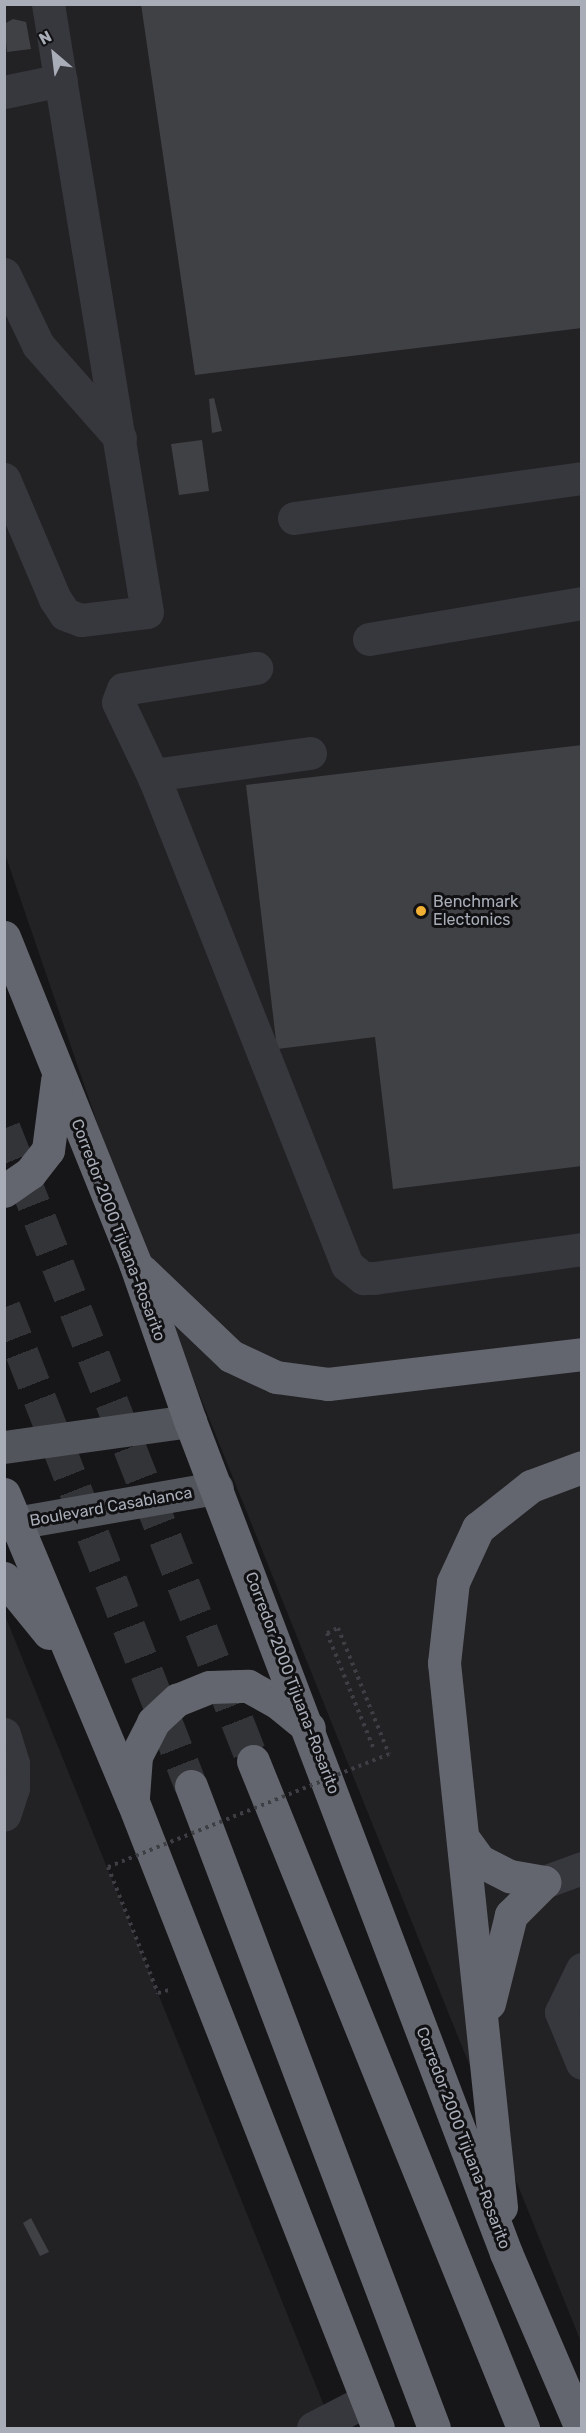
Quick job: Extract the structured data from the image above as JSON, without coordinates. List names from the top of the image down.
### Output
{
  "streets": {
    "highway": ["Corredor 2000 Tijuana-Rosarito"],
    "main road": ["Boulevard Casablanca"]
  },
  "crossings": [
    ["Corredor 2000 Tijuana-Rosarito", "Boulevard Casablanca"]
  ],
  "places": ["Benchmark Electonics"],
  "north": "top left"
}
